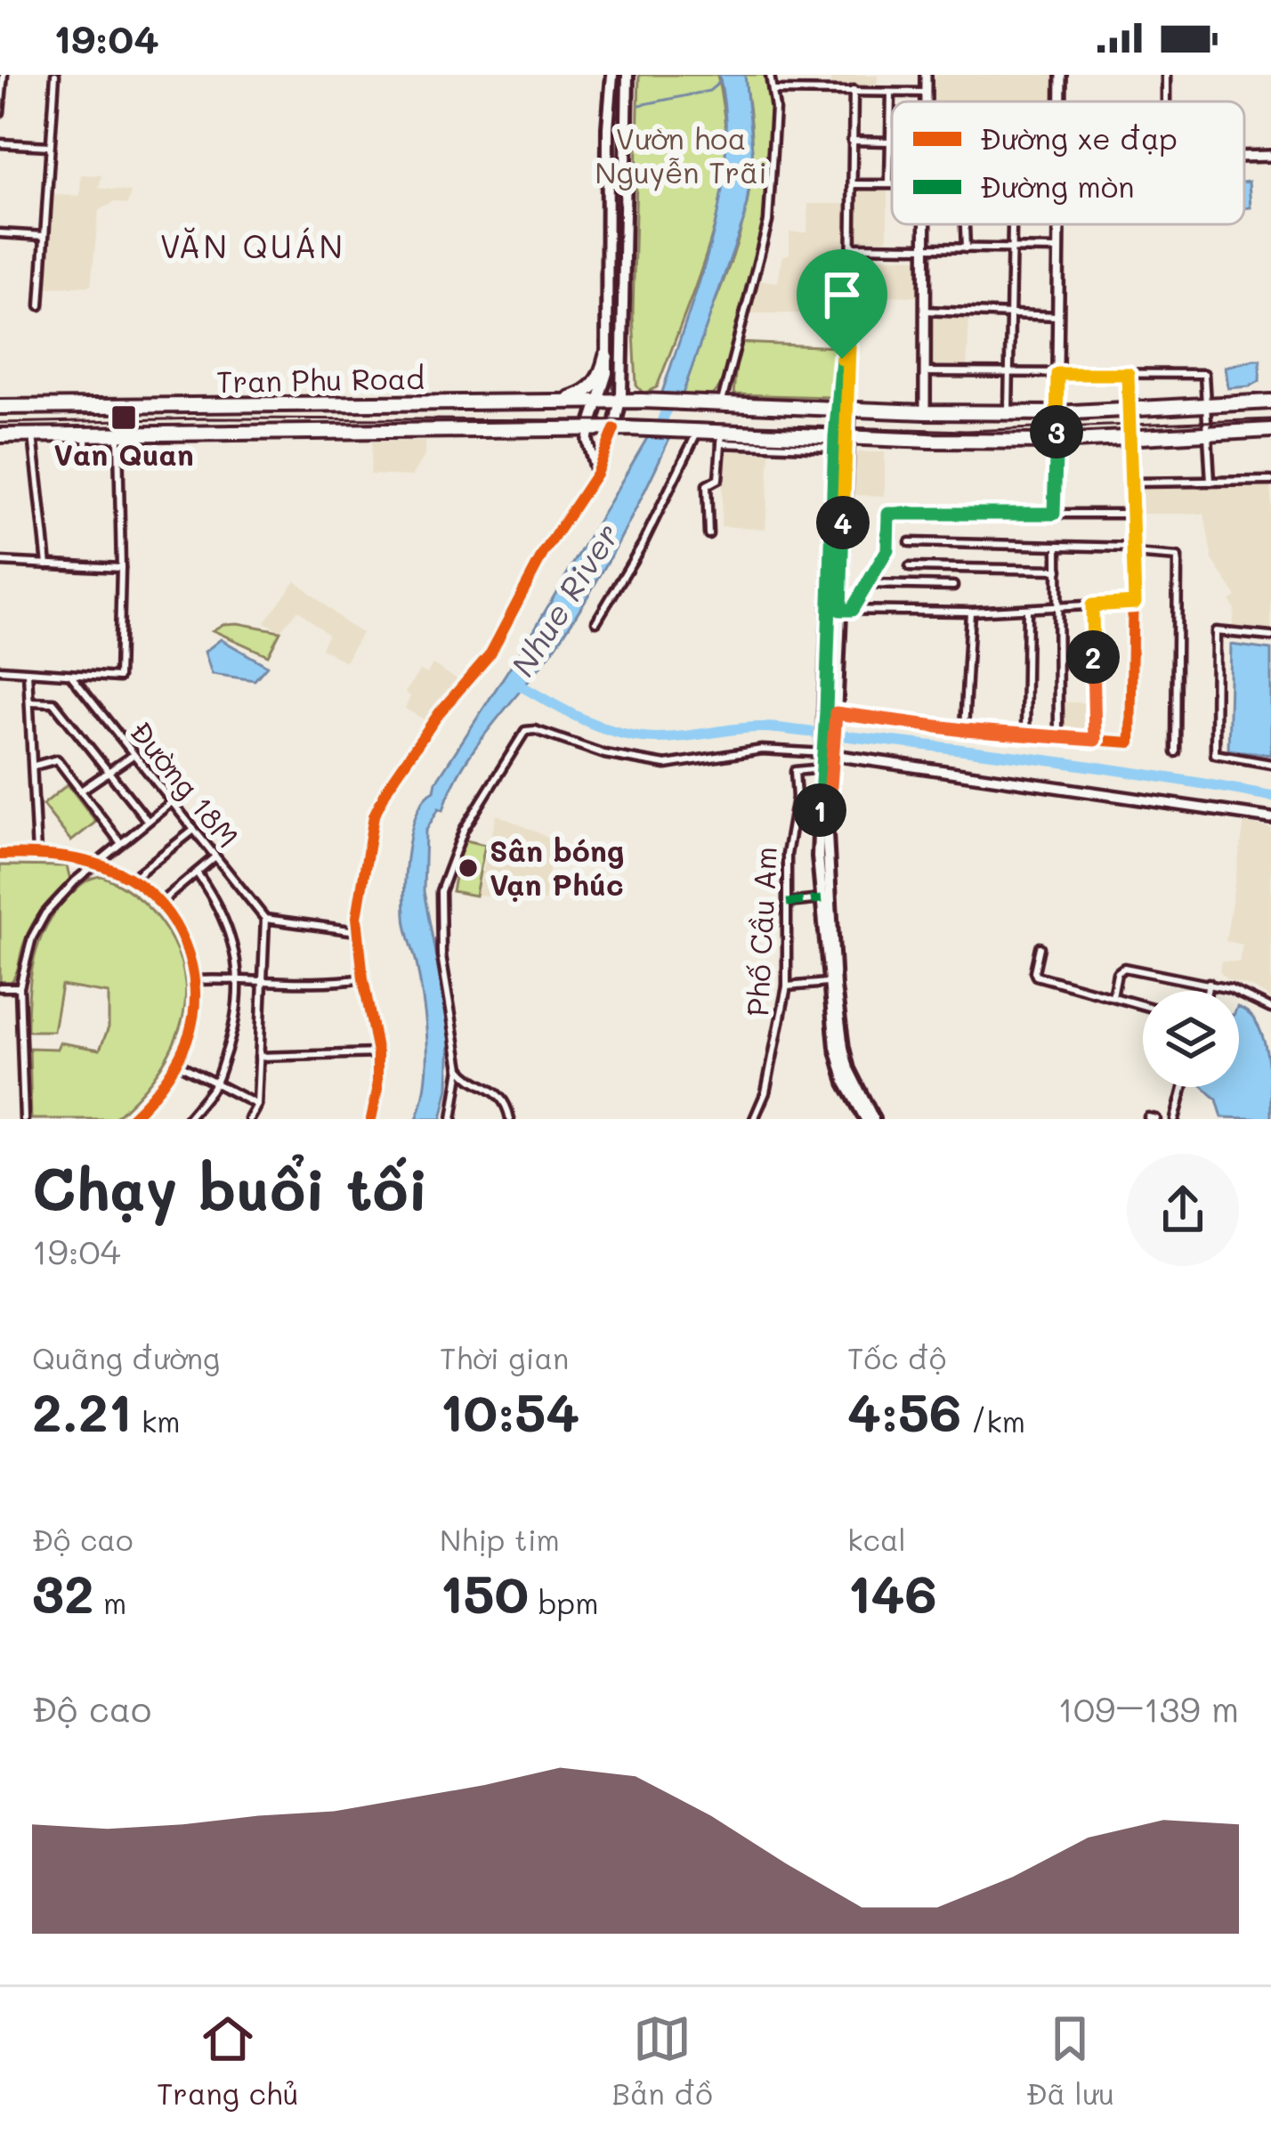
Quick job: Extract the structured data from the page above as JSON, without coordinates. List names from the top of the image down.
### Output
{
  "streets": {
    "highway": ["Tran Phu Road"],
    "street": ["Đường 18M", "Phố Cầu Am"]
  },
  "districts": ["VĂN QUÁN"],
  "water": ["Nhue River"],
  "parks": ["Vườn hoa Nguyễn Trãi"],
  "places": {
    "transit": ["Van Quan"],
    "other": ["Sân bóng Vạn Phúc"]
  },
  "legend": ["Đường xe đạp", "Đường mòn"],
  "page": {
    "status": "19:04",
    "pins": [
      "3",
      "4",
      "2",
      "1"
    ],
    "heading": ["Chạy buổi tối", "19:04"],
    "stats": [
      ["Quãng đường", "2.21 km"],
      ["Thời gian", "10:54"],
      ["Tốc độ", "4:56 /km"],
      ["Độ cao", "32 m"],
      ["Nhịp tim", "150 bpm"],
      ["kcal", "146"]
    ],
    "chart": ["Độ cao", "109–139 m"],
    "tabs": ["Trang chủ", "Bản đồ", "Đã lưu"]
  }
}
